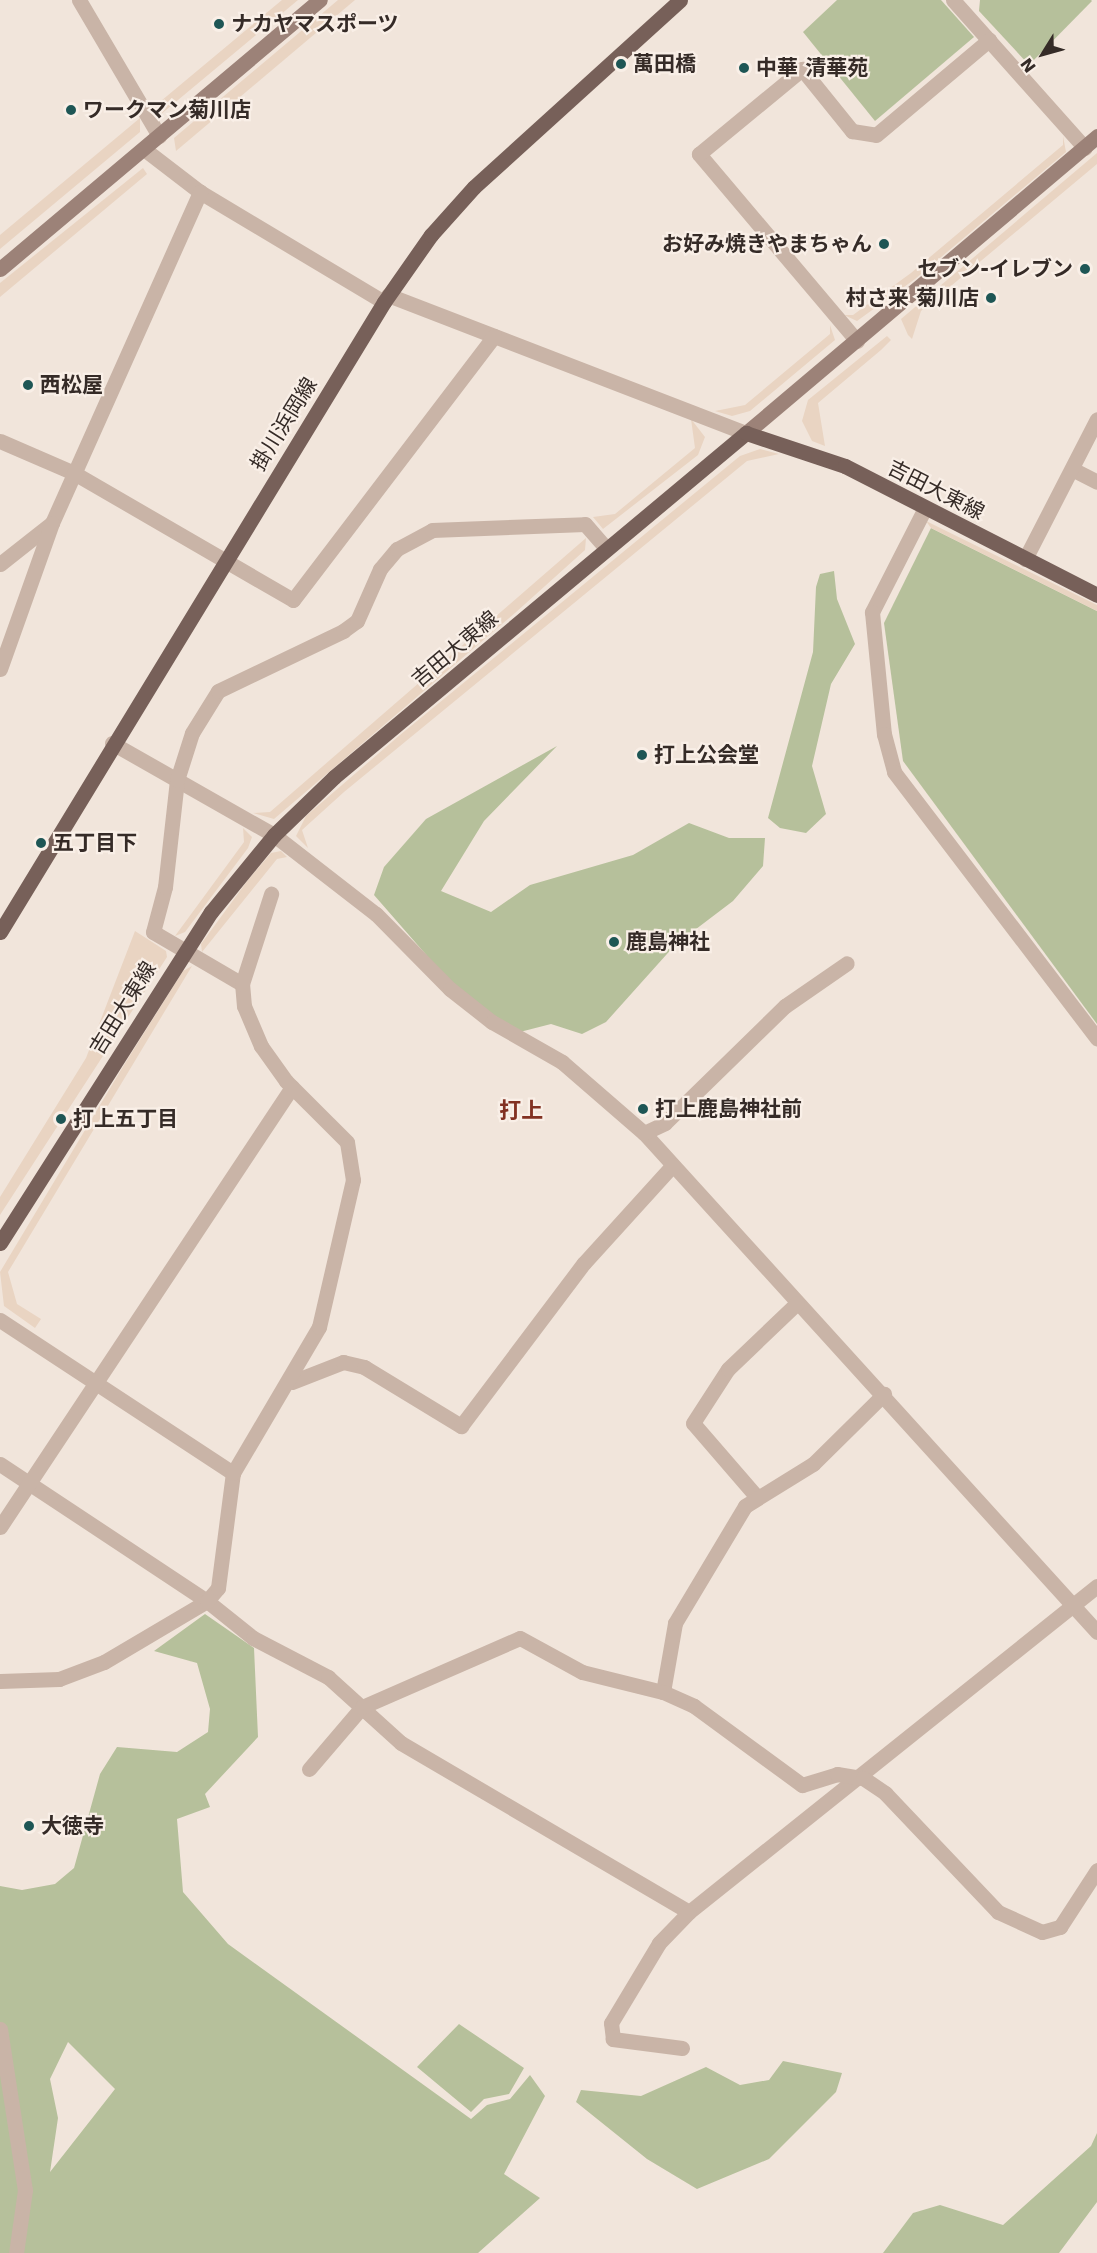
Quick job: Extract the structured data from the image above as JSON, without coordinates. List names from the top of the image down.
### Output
{
  "streets": {
    "main road": ["掛川浜岡線", "吉田大東線"]
  },
  "districts": ["打上"],
  "places": [
    "ナカヤマスポーツ",
    "萬田橋",
    "中華 清華苑",
    "ワークマン菊川店",
    "お好み焼きやまちゃん",
    "セブン-イレブン",
    "村さ来 菊川店",
    "西松屋",
    "打上公会堂",
    "五丁目下",
    "鹿島神社",
    "打上鹿島神社前",
    "打上五丁目",
    "大徳寺"
  ],
  "north": "bottom left"
}
